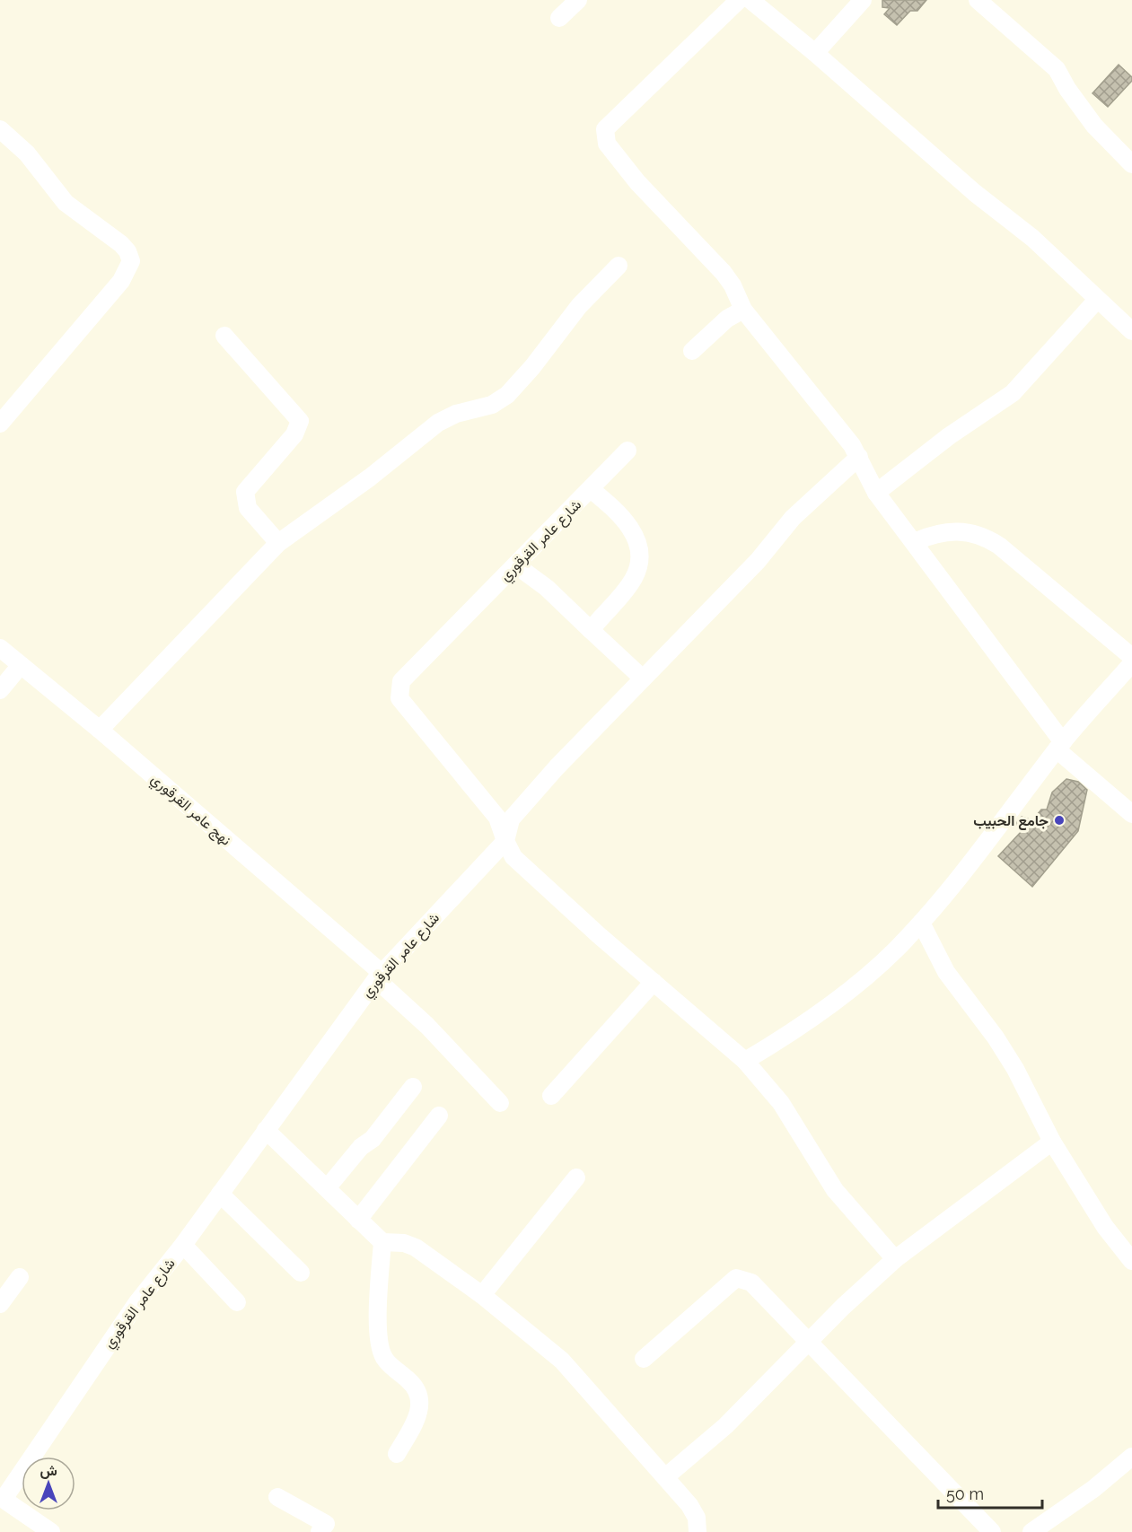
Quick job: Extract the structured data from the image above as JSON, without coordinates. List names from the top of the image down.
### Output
{
  "streets": {
    "street": ["شارع عامر القرقوري", "نهج عامر القرقوري"]
  },
  "crossings": [
    ["شارع عامر القرقوري", "نهج عامر القرقوري"]
  ],
  "places": ["جامع الحبيب"],
  "scale_bar": "50 m",
  "north": "top"
}
